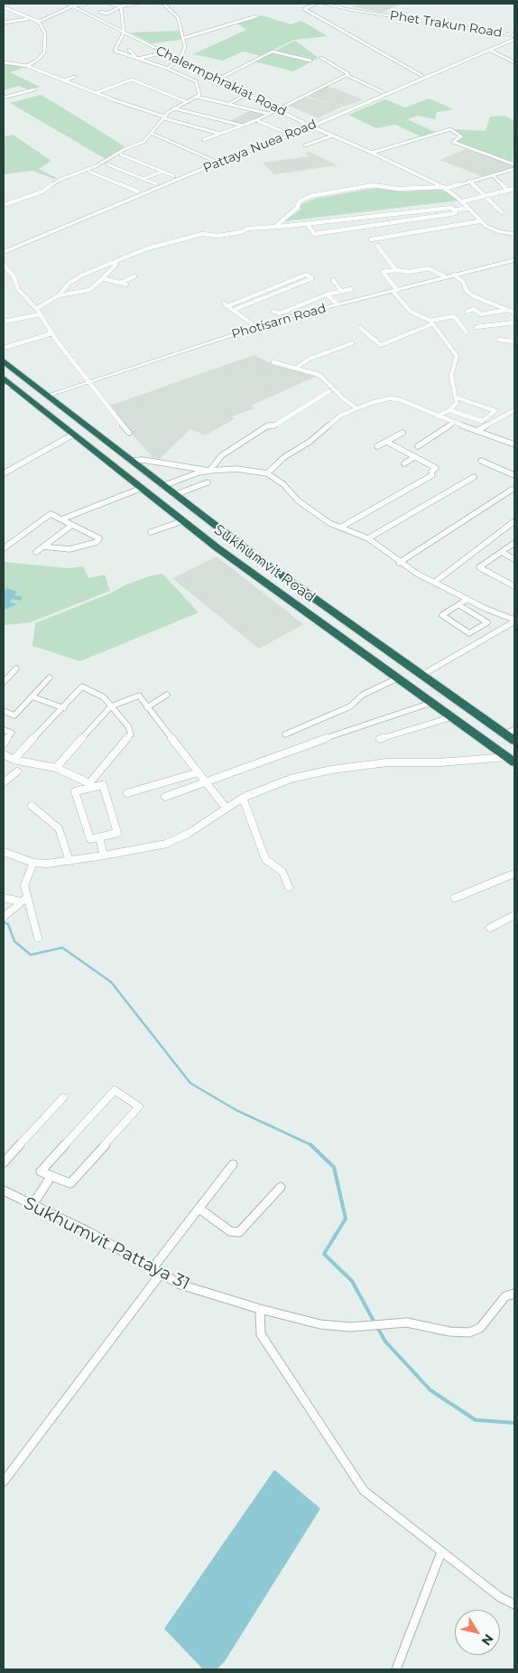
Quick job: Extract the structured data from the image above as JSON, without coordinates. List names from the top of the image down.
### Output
{
  "streets": {
    "highway": ["Sukhumvit Road"],
    "main road": [
      "Phet Trakun Road",
      "Chalermphrakiat Road",
      "Pattaya Nuea Road",
      "Photisarn Road"
    ],
    "street": ["Sukhumvit Pattaya 31"]
  },
  "crossings": [
    ["Phet Trakun Road", "Pattaya Nuea Road"],
    ["Chalermphrakiat Road", "Pattaya Nuea Road"],
    ["Photisarn Road", "Sukhumvit Road"]
  ],
  "north": "bottom right"
}
